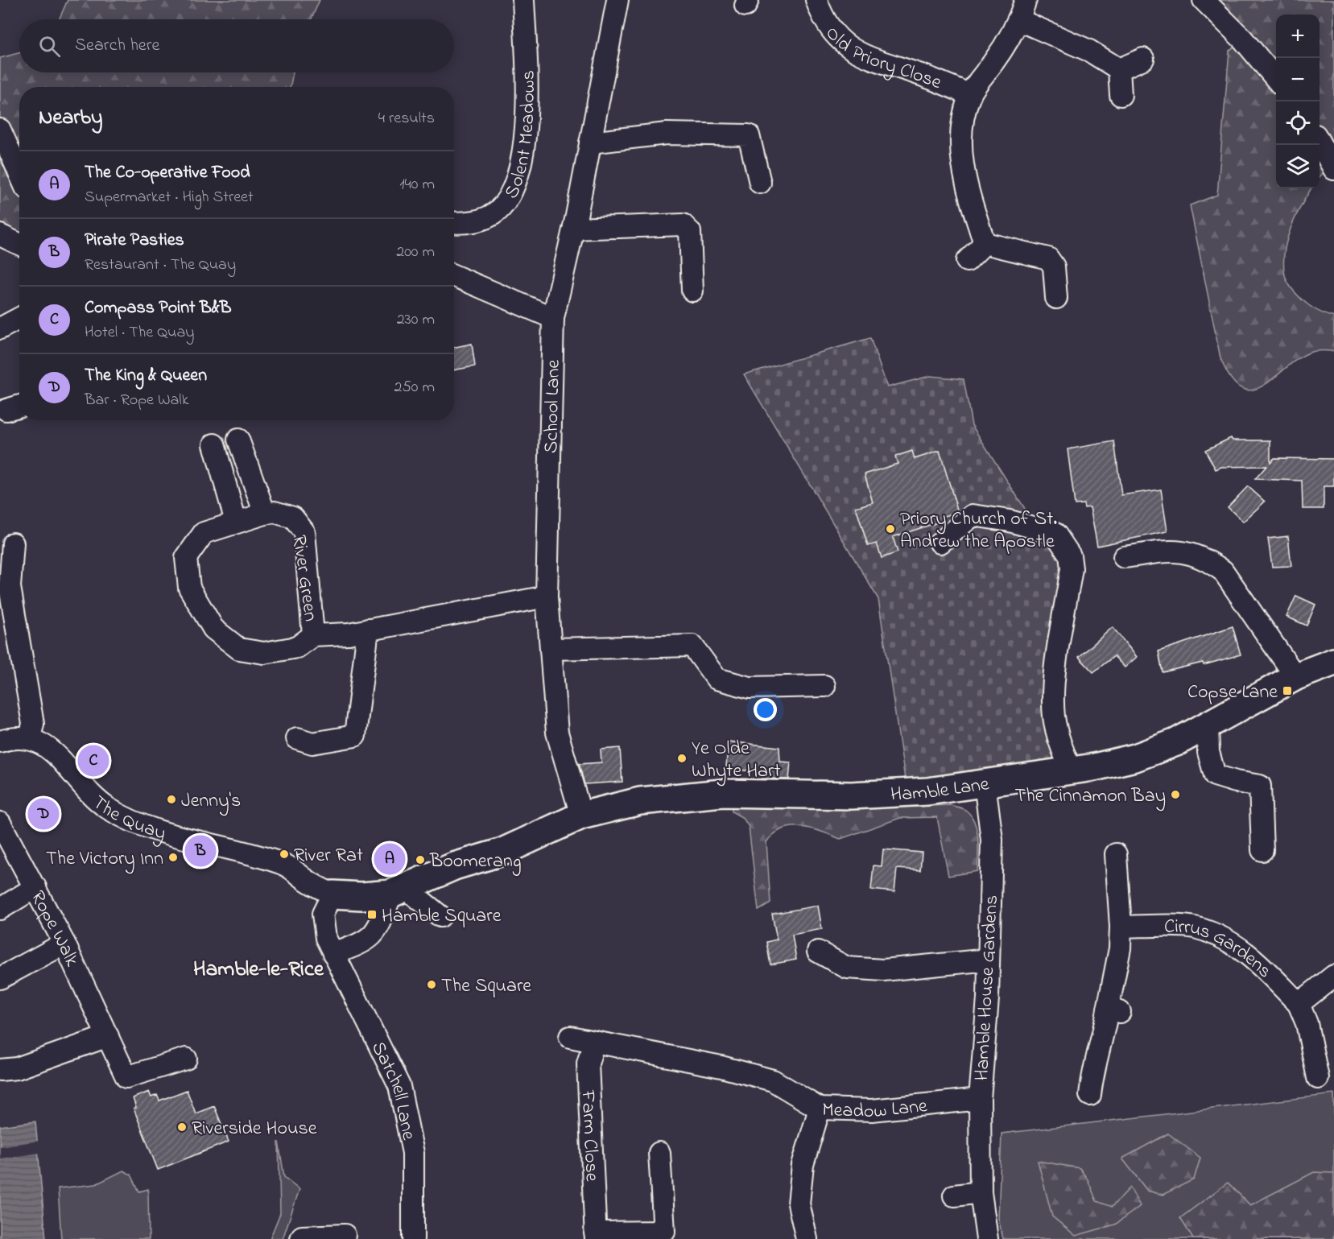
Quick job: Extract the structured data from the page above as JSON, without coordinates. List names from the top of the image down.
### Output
{
  "streets": {
    "main road": ["Hamble Lane"],
    "street": [
      "Old Priory Close",
      "Solent Meadows",
      "School Lane",
      "River Green",
      "The Quay",
      "Rope Walk",
      "Cirrus Gardens",
      "Hamble House Gardens",
      "Satchell Lane",
      "Meadow Lane",
      "Farm Close"
    ]
  },
  "crossings": [
    ["School Lane", "River Green"],
    ["School Lane", "Hamble Lane"],
    ["Hamble Lane", "Hamble House Gardens"],
    ["Hamble House Gardens", "Meadow Lane"],
    ["Meadow Lane", "Farm Close"]
  ],
  "districts": ["Hamble-le-Rice"],
  "places": {
    "other": [
      "Priory Church of St. Andrew the Apostle",
      "Ye Olde Whyte Hart",
      "The Cinnamon Bay",
      "Jenny's",
      "River Rat",
      "The Victory Inn",
      "Boomerang",
      "The Square",
      "Riverside House"
    ],
    "transit": ["Copse Lane", "Hamble Square"]
  },
  "page": {
    "map_buttons": ["+", "−"],
    "search": "Search here",
    "heading": ["Nearby", "4 results"],
    "list": [
      {
        "mark": "A",
        "name": "The Co-operative Food",
        "note": "Supermarket · High Street",
        "value": "140 m"
      },
      {
        "mark": "B",
        "name": "Pirate Pasties",
        "note": "Restaurant · The Quay",
        "value": "200 m"
      },
      {
        "mark": "C",
        "name": "Compass Point B&B",
        "note": "Hotel · The Quay",
        "value": "230 m"
      },
      {
        "mark": "D",
        "name": "The King & Queen",
        "note": "Bar · Rope Walk",
        "value": "250 m"
      }
    ],
    "pins": [
      "C",
      "D",
      "B",
      "A"
    ]
  }
}
